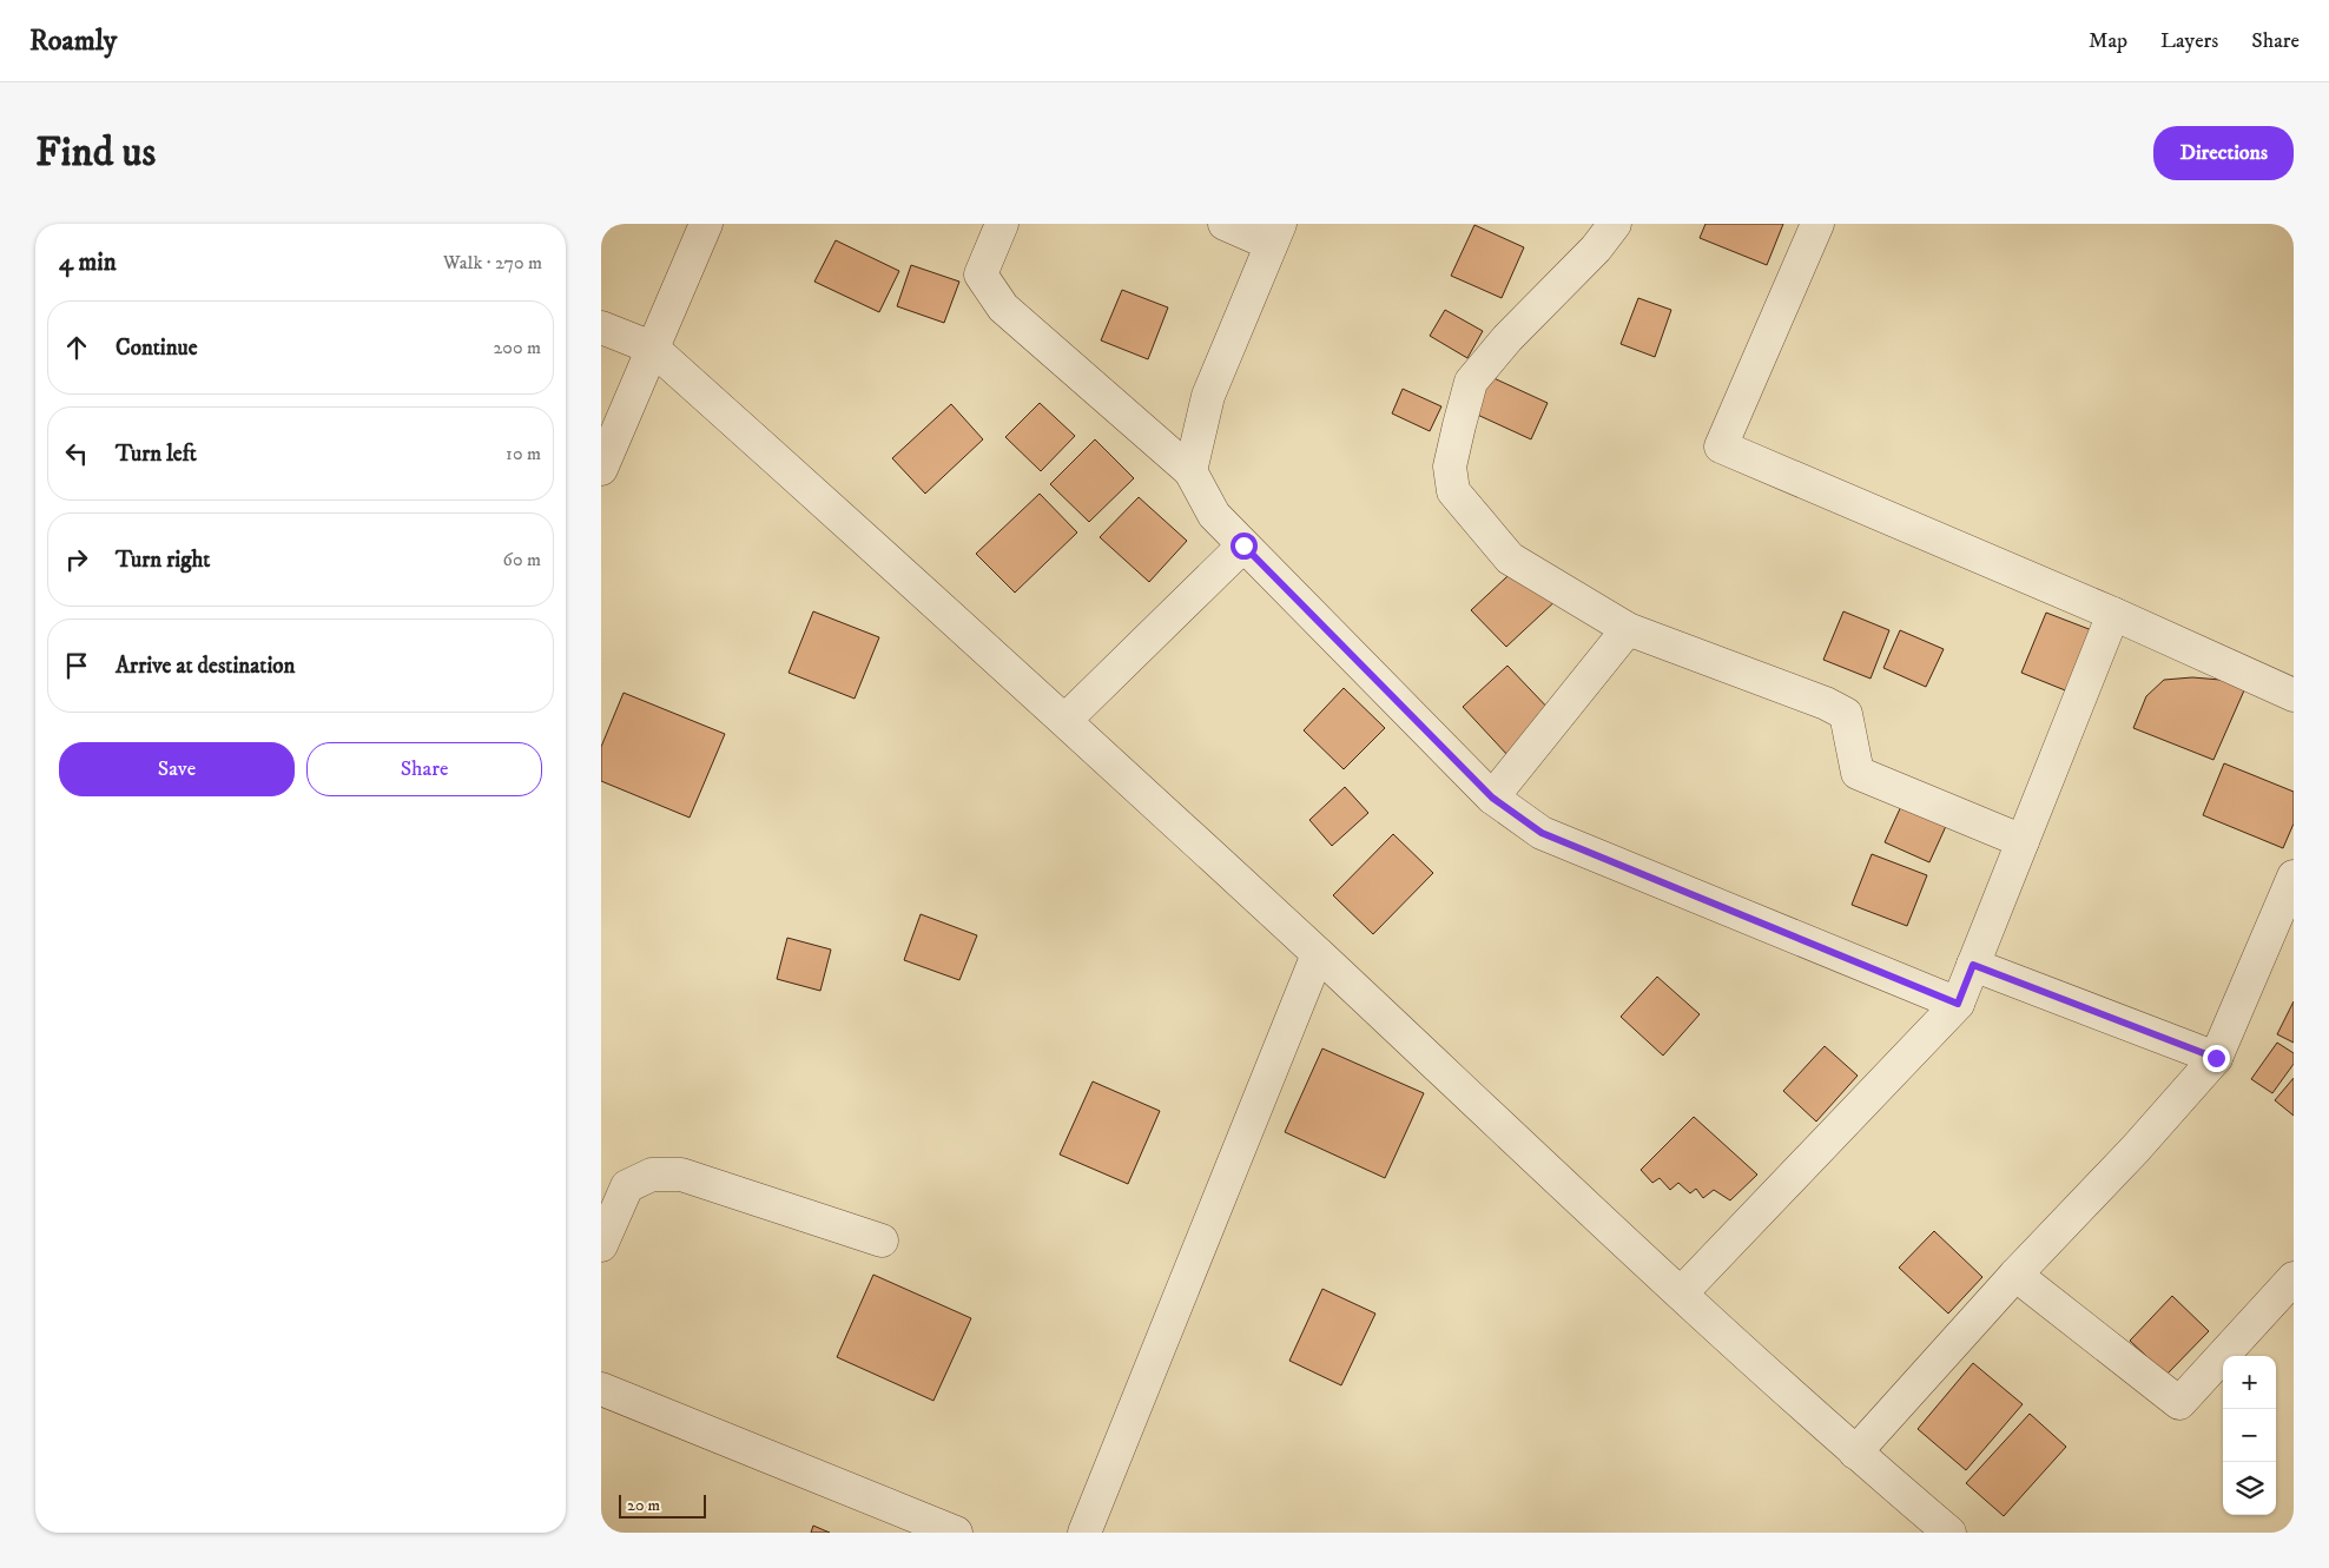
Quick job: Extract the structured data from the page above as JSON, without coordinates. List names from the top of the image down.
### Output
{
  "scale_bar": "20 m",
  "page": {
    "header": "Roamly",
    "nav": ["Map", "Layers", "Share"],
    "buttons": [
      "Directions",
      ["Save", "Share"]
    ],
    "title": "Find us",
    "heading": ["4 min", "Walk · 270 m"],
    "list": [
      ["Continue", "200 m"],
      ["Turn left", "10 m"],
      ["Turn right", "60 m"],
      "Arrive at destination"
    ],
    "map_buttons": ["+", "−"],
    "scale": "20 m"
  }
}
